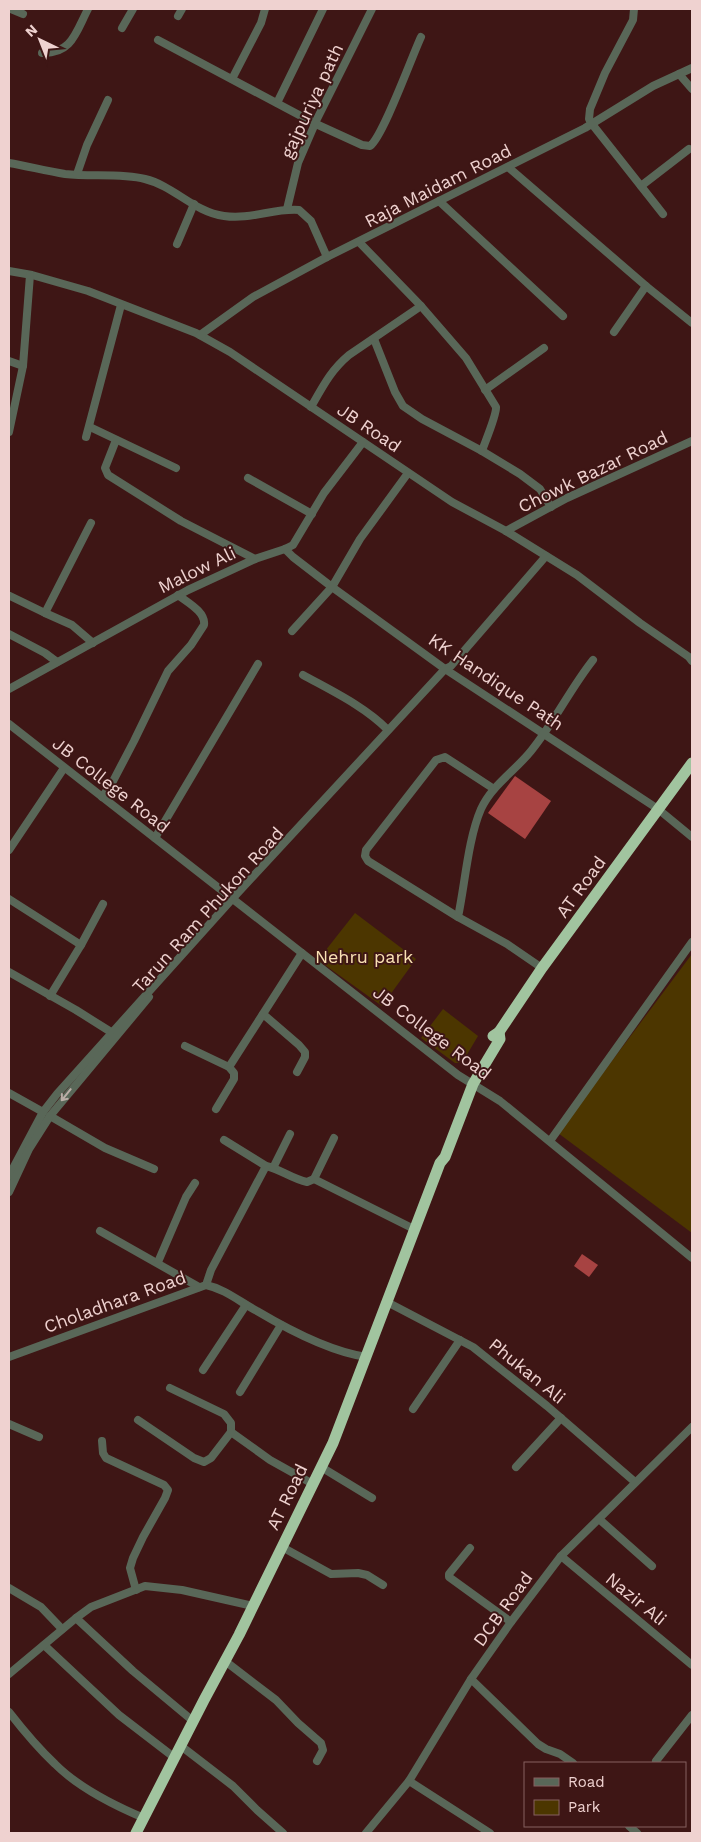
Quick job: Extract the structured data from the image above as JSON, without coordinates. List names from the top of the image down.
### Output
{
  "streets": {
    "highway": ["AT Road"],
    "street": [
      "gajpuriya path",
      "Raja Maidam Road",
      "JB Road",
      "Chowk Bazar Road",
      "Malow Ali",
      "KK Handique Path",
      "JB College Road",
      "Tarun Ram Phukon Road",
      "Choladhara Road",
      "Phukan Ali",
      "Nazir Ali",
      "DCB Road"
    ]
  },
  "crossings": [
    ["Raja Maidam Road", "JB Road"],
    ["JB Road", "Chowk Bazar Road"],
    ["JB Road", "Tarun Ram Phukon Road"],
    ["Malow Ali", "KK Handique Path"],
    ["KK Handique Path", "AT Road"],
    ["KK Handique Path", "Tarun Ram Phukon Road"],
    ["JB College Road", "AT Road"],
    ["JB College Road", "Tarun Ram Phukon Road"],
    ["AT Road", "Choladhara Road"],
    ["AT Road", "Phukan Ali"],
    ["Phukan Ali", "DCB Road"],
    ["Nazir Ali", "DCB Road"]
  ],
  "parks": ["Nehru park"],
  "legend": ["Road", "Park"],
  "north": "top left"
}
